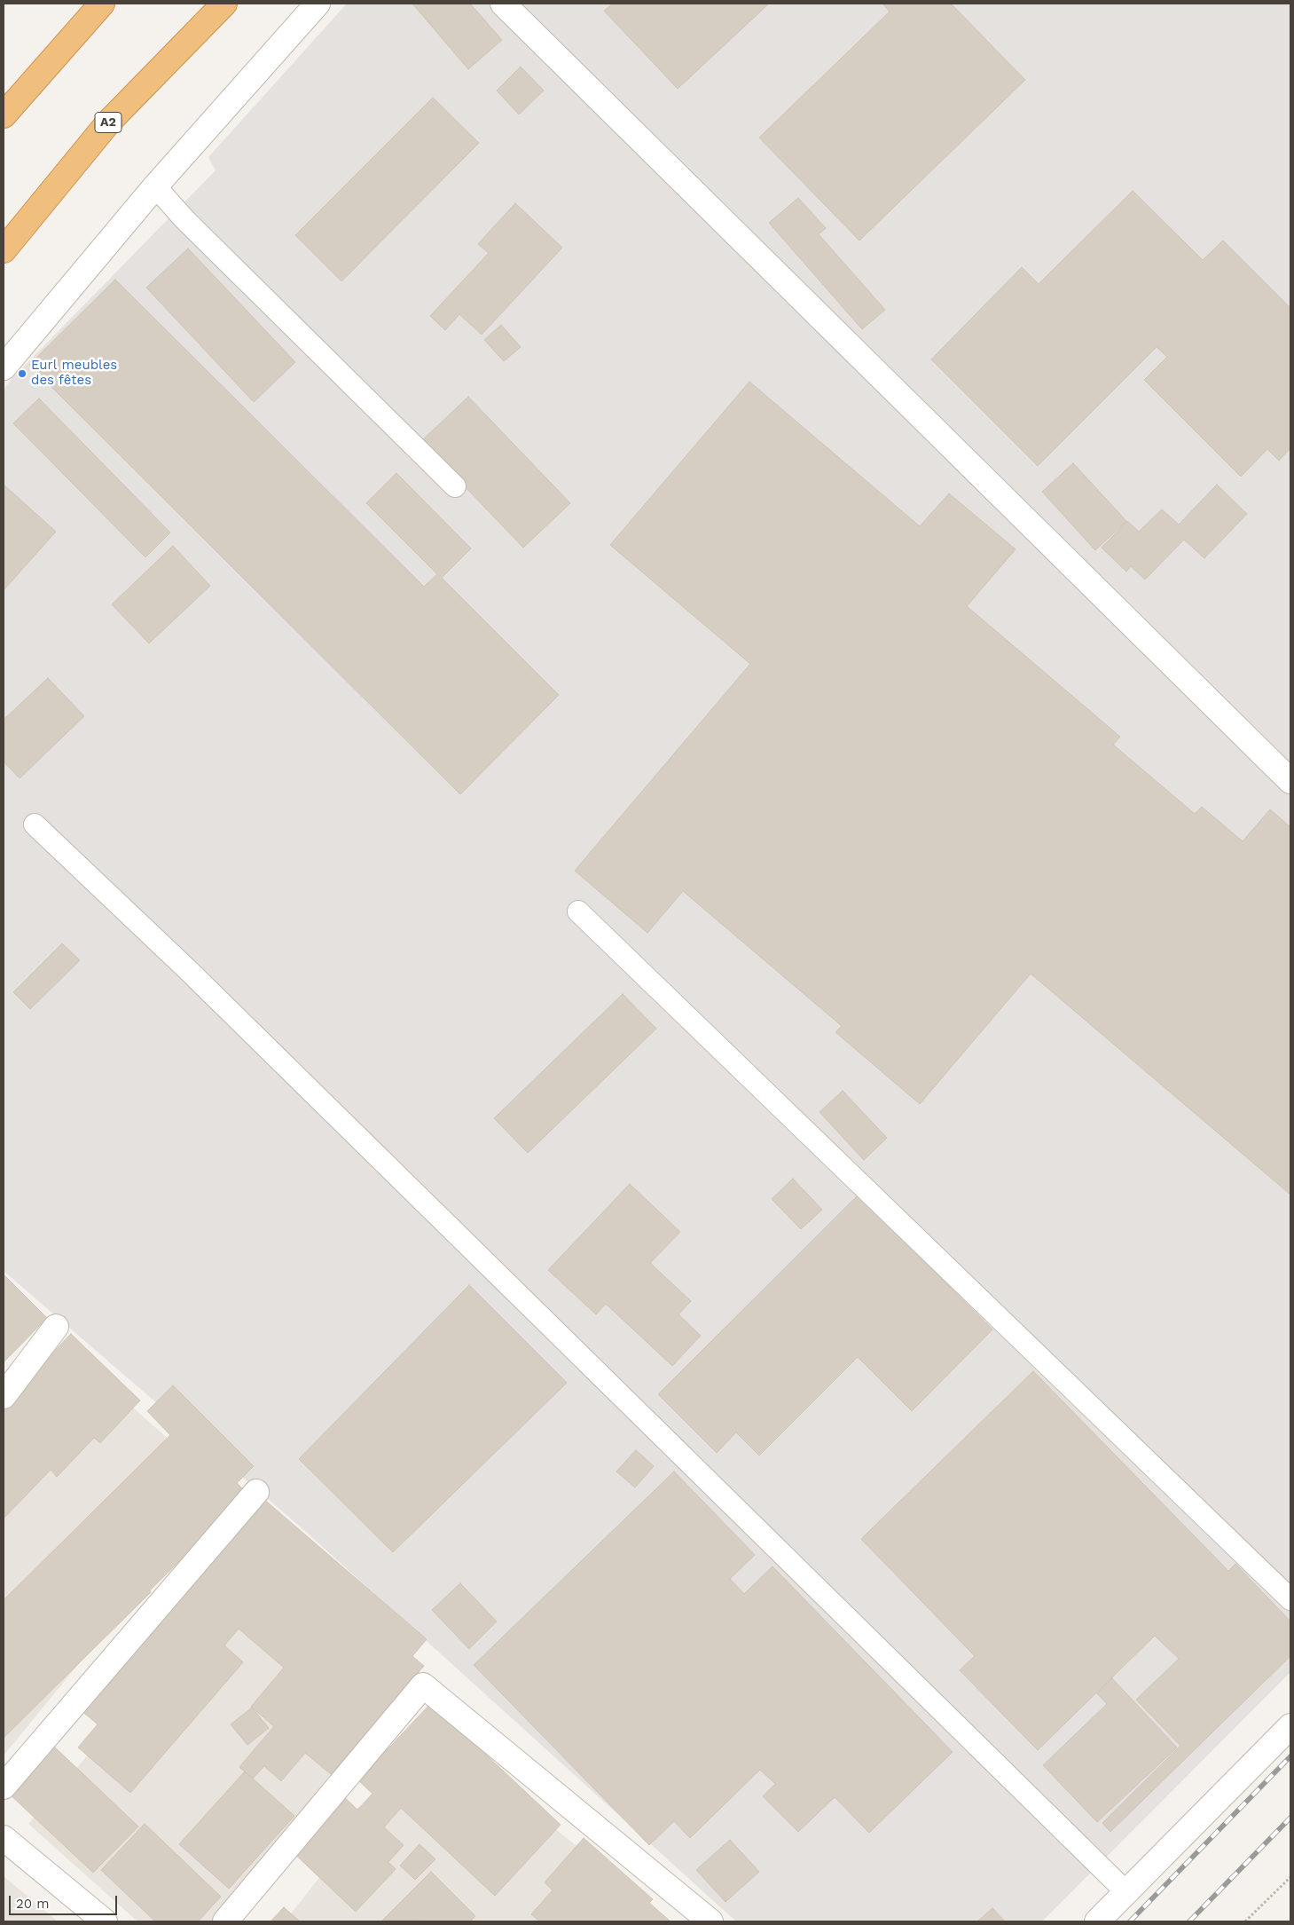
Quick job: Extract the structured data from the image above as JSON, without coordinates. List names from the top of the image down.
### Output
{
  "streets": {
    "highway": ["A2"]
  },
  "places": ["Eurl meubles des fêtes"],
  "scale_bar": "20 m"
}
